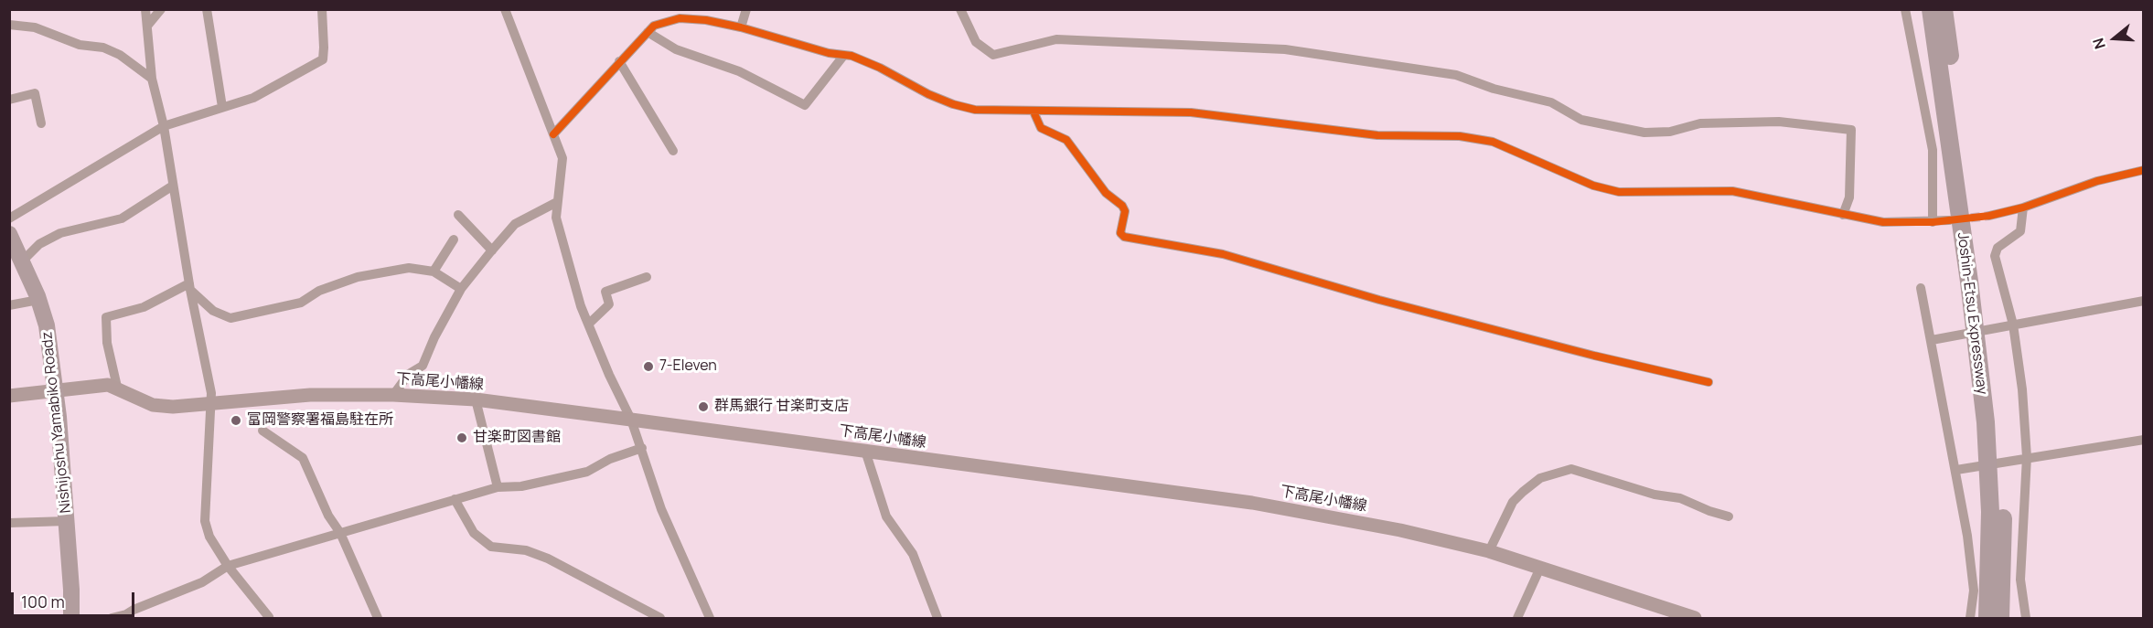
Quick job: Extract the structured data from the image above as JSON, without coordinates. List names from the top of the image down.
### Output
{
  "streets": {
    "highway": ["Joshin-Etsu Expressway", "Nishijoshu Yamabiko Roadz"],
    "main road": ["下高尾小幡線"]
  },
  "crossings": [
    ["下高尾小幡線", "Nishijoshu Yamabiko Roadz"]
  ],
  "places": [
    "7-Eleven",
    "群馬銀行 甘楽町支店",
    "富岡警察署福島駐在所",
    "甘楽町図書館"
  ],
  "scale_bar": "100 m",
  "north": "left"
}
